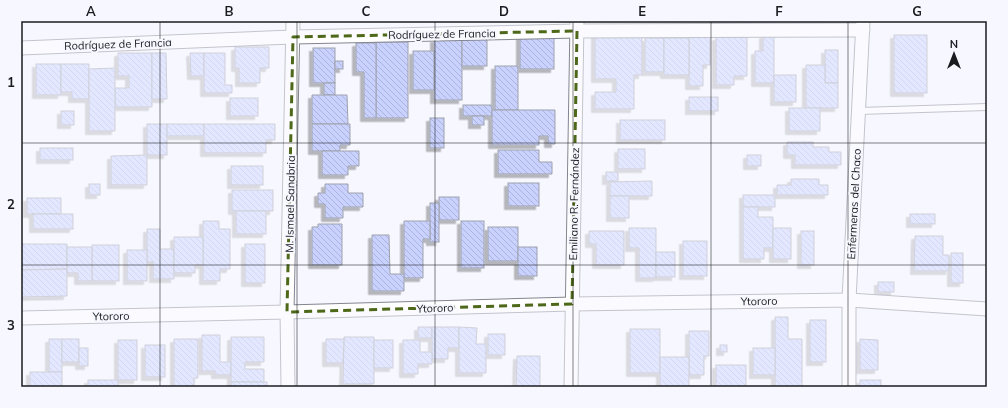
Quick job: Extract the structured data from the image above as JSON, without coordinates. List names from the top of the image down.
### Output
{
  "streets": {
    "street": [
      "Rodríguez de Francia",
      "M. Ismael Sanabria",
      "Emiliano R. Fernández",
      "Enfermeras del Chaco",
      "Ytororo"
    ]
  },
  "crossings": [
    ["Rodríguez de Francia", "M. Ismael Sanabria"],
    ["Rodríguez de Francia", "Emiliano R. Fernández"],
    ["Rodríguez de Francia", "Enfermeras del Chaco"],
    ["M. Ismael Sanabria", "Ytororo"],
    ["Emiliano R. Fernández", "Ytororo"],
    ["Enfermeras del Chaco", "Ytororo"]
  ],
  "north": "top",
  "grid": {
    "columns": [
      "A",
      "B",
      "C",
      "D",
      "E",
      "F",
      "G"
    ],
    "rows": ["1", "2", "3"]
  }
}
